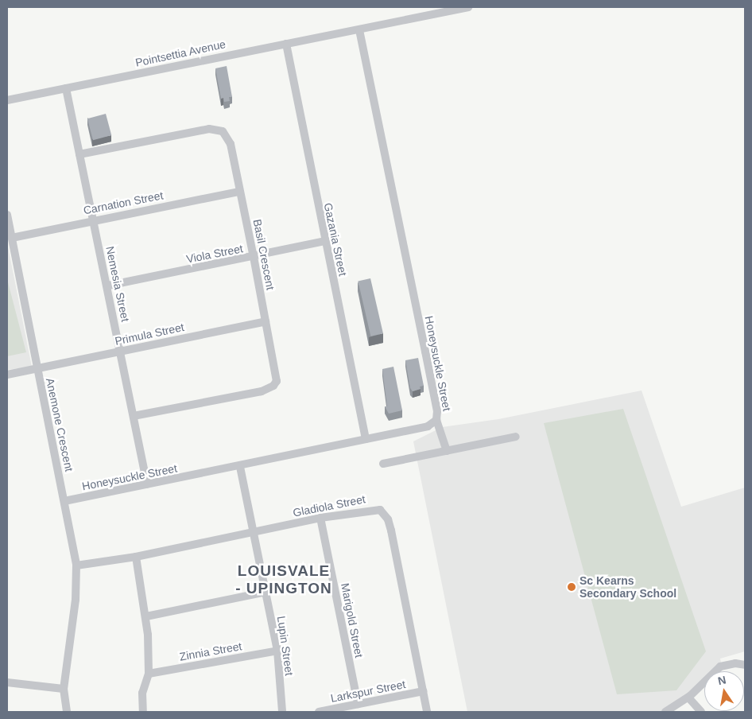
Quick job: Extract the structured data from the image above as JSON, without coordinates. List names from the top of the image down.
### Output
{
  "streets": {
    "street": [
      "Pointsettia Avenue",
      "Carnation Street",
      "Gazania Street",
      "Viola Street",
      "Basil Crescent",
      "Nemesia Street",
      "Primula Street",
      "Honeysuckle Street",
      "Anemone Crescent",
      "Gladiola Street",
      "Marigold Street",
      "Lupin Street",
      "Zinnia Street",
      "Larkspur Street"
    ]
  },
  "crossings": [
    ["Pointsettia Avenue", "Gazania Street"],
    ["Pointsettia Avenue", "Nemesia Street"],
    ["Pointsettia Avenue", "Honeysuckle Street"],
    ["Carnation Street", "Basil Crescent"],
    ["Carnation Street", "Nemesia Street"],
    ["Carnation Street", "Anemone Crescent"],
    ["Gazania Street", "Viola Street"],
    ["Gazania Street", "Honeysuckle Street"],
    ["Viola Street", "Basil Crescent"],
    ["Viola Street", "Nemesia Street"],
    ["Basil Crescent", "Nemesia Street"],
    ["Basil Crescent", "Primula Street"],
    ["Nemesia Street", "Primula Street"],
    ["Nemesia Street", "Honeysuckle Street"],
    ["Primula Street", "Anemone Crescent"],
    ["Honeysuckle Street", "Anemone Crescent"],
    ["Honeysuckle Street", "Lupin Street"],
    ["Anemone Crescent", "Gladiola Street"],
    ["Gladiola Street", "Marigold Street"],
    ["Gladiola Street", "Lupin Street"],
    ["Gladiola Street", "Larkspur Street"],
    ["Marigold Street", "Larkspur Street"],
    ["Lupin Street", "Zinnia Street"]
  ],
  "districts": ["LOUISVALE - UPINGTON"],
  "places": ["Sc Kearns Secondary School"],
  "north": "top"
}
